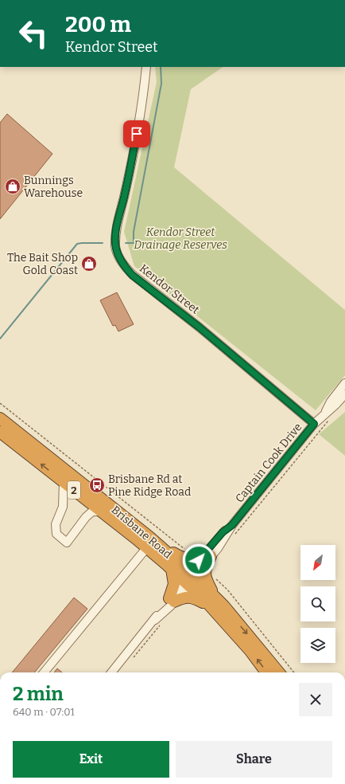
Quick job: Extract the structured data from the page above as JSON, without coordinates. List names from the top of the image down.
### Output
{
  "streets": {
    "highway": ["2", "Brisbane Road"],
    "street": ["Kendor Street", "Captain Cook Drive"]
  },
  "crossings": [
    ["Kendor Street", "Captain Cook Drive"],
    ["Captain Cook Drive", "Brisbane Road"]
  ],
  "parks": ["Kendor Street Drainage Reserves"],
  "places": {
    "shop": ["Bunnings Warehouse", "The Bait Shop Gold Coast"],
    "bus stop": ["Brisbane Rd at Pine Ridge Road"]
  },
  "north": "bottom left",
  "page": {
    "turn": ["200 m", "Kendor Street"],
    "heading": ["2 min", "640 m · 07:01"],
    "buttons": ["Exit", "Share"]
  }
}
